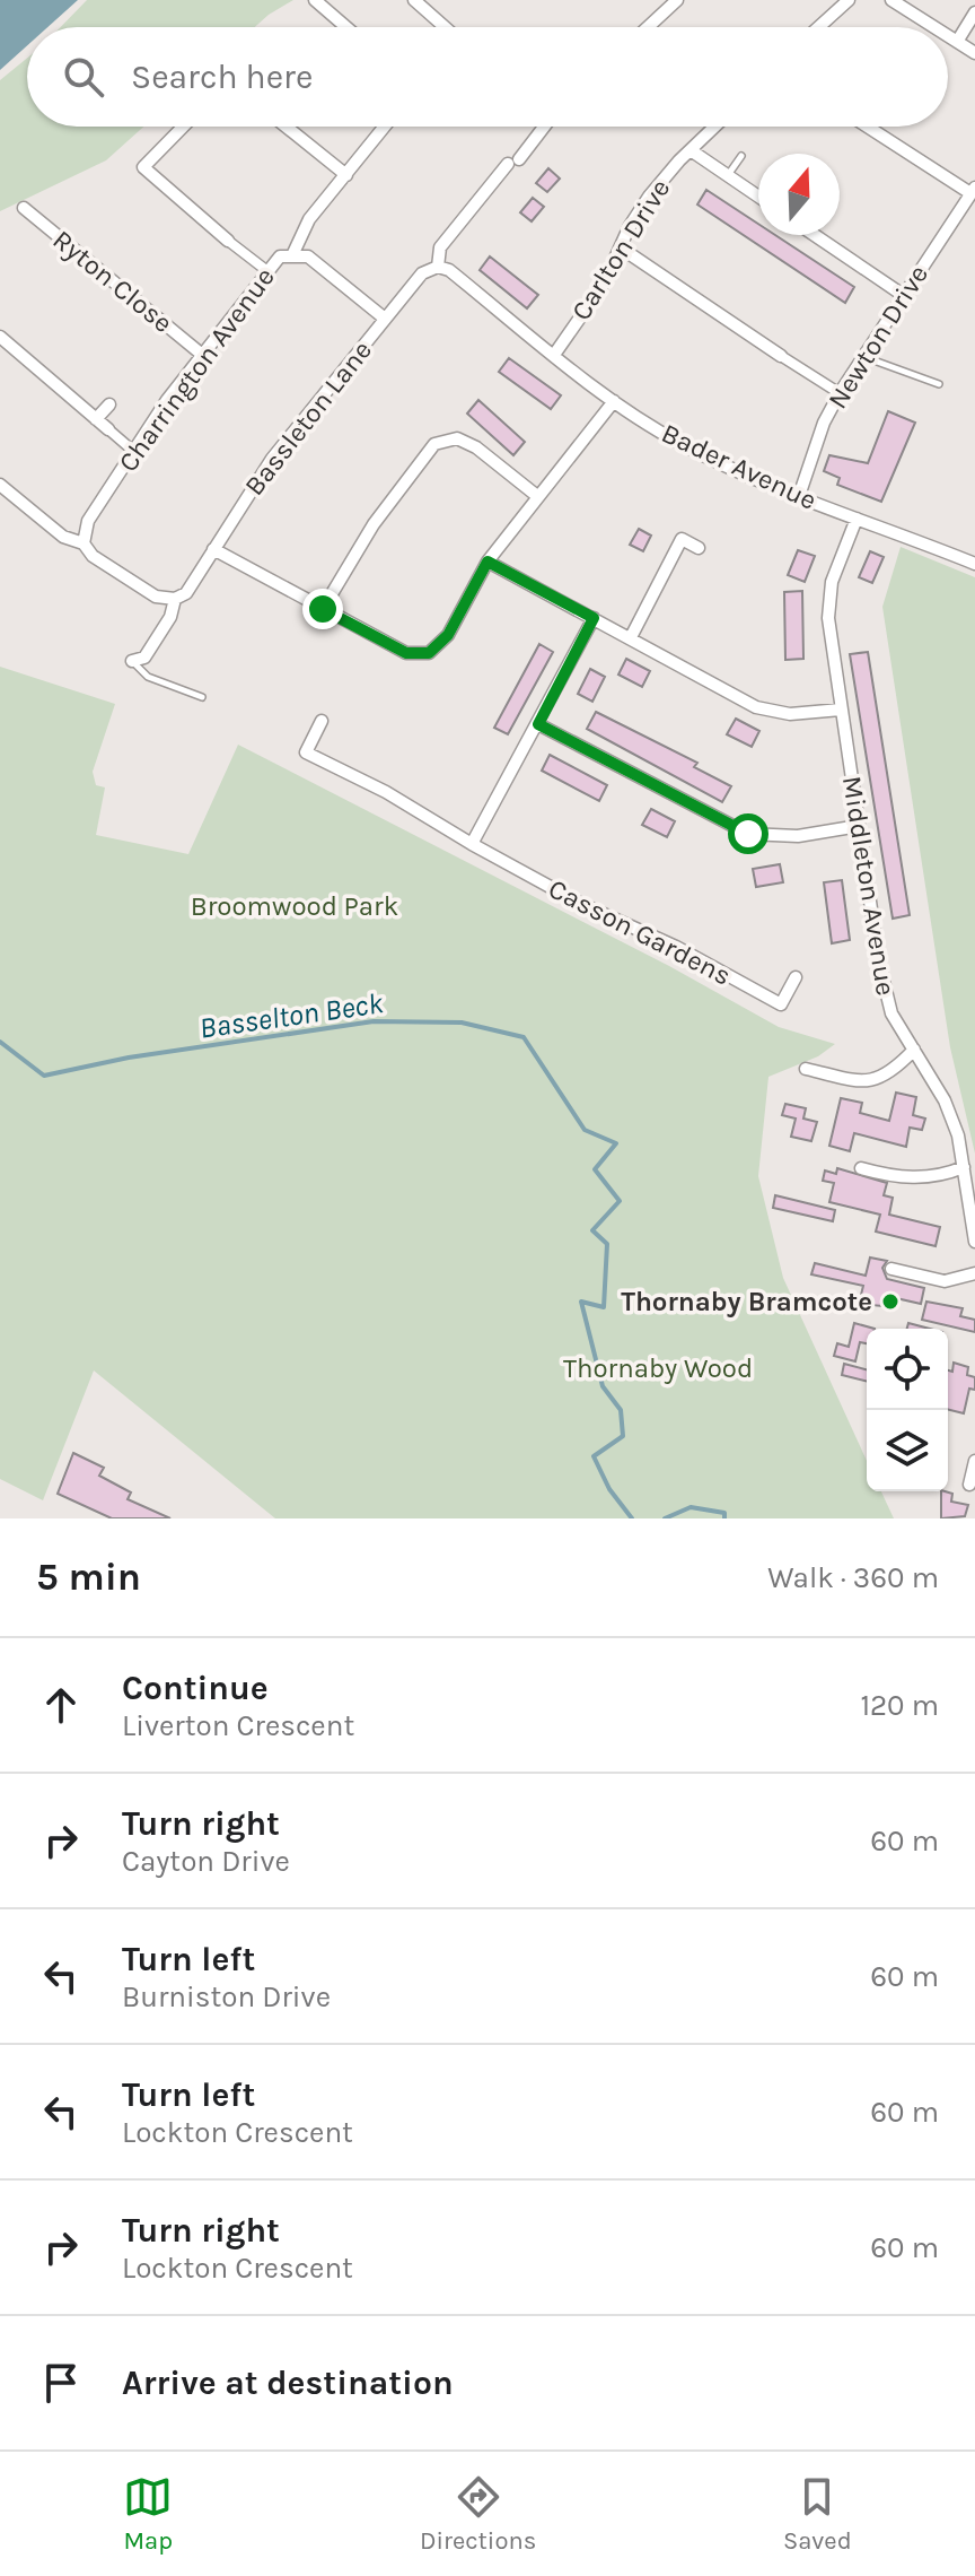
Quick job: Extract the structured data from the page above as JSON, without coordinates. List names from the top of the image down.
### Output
{
  "streets": {
    "street": [
      "Carlton Drive",
      "Ryton Close",
      "Newton Drive",
      "Charrington Avenue",
      "Bassleton Lane",
      "Bader Avenue",
      "Middleton Avenue",
      "Casson Gardens"
    ]
  },
  "crossings": [
    ["Carlton Drive", "Bader Avenue"],
    ["Ryton Close", "Charrington Avenue"],
    ["Newton Drive", "Bader Avenue"],
    ["Charrington Avenue", "Bassleton Lane"],
    ["Bassleton Lane", "Bader Avenue"],
    ["Bader Avenue", "Middleton Avenue"]
  ],
  "water": ["Basselton Beck"],
  "parks": ["Broomwood Park", "Thornaby Wood"],
  "places": ["Thornaby Bramcote"],
  "north": "top",
  "page": {
    "search": "Search here",
    "heading": ["5 min", "Walk · 360 m"],
    "list": [
      ["Continue", "Liverton Crescent", "120 m"],
      ["Turn right", "Cayton Drive", "60 m"],
      ["Turn left", "Burniston Drive", "60 m"],
      ["Turn left", "Lockton Crescent", "60 m"],
      ["Turn right", "Lockton Crescent", "60 m"],
      "Arrive at destination"
    ],
    "nav": ["Map", "Directions", "Saved"]
  }
}
